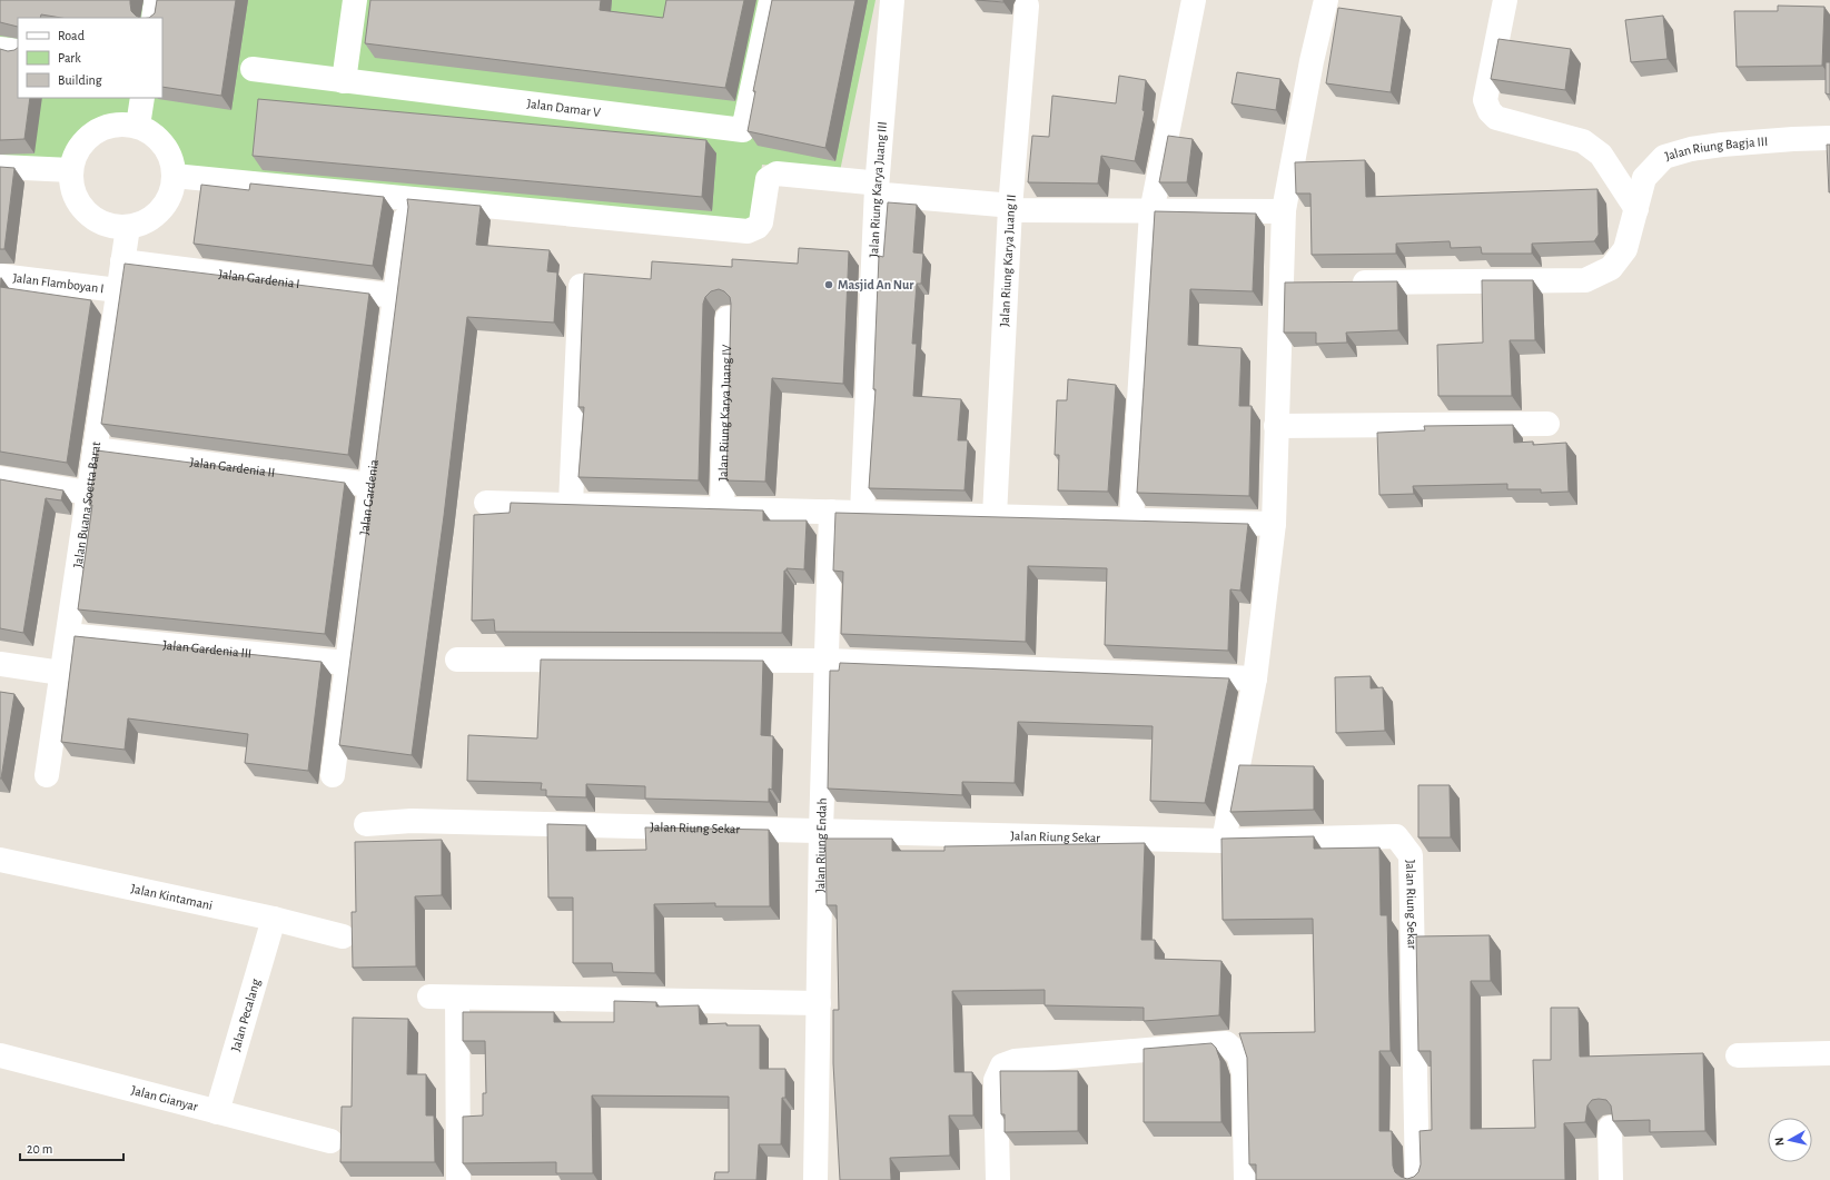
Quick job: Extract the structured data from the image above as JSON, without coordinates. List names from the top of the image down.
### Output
{
  "streets": {
    "street": [
      "Jalan Damar V",
      "Jalan Riung Bagja III",
      "Jalan Riung Karya Juang III",
      "Jalan Riung Karya Juang II",
      "Jalan Gardenia I",
      "Jalan Flamboyan I",
      "Jalan Riung Karya Juang IV",
      "Jalan Gardenia II",
      "Jalan Gardenia",
      "Jalan Buana Soetta Barat",
      "Jalan Gardenia III",
      "Jalan Riung Sekar",
      "Jalan Riung Endah",
      "Jalan Kintamani",
      "Jalan Pecalang",
      "Jalan Gianyar"
    ]
  },
  "crossings": [
    ["Jalan Gardenia I", "Jalan Gardenia"],
    ["Jalan Gardenia I", "Jalan Buana Soetta Barat"],
    ["Jalan Flamboyan I", "Jalan Buana Soetta Barat"],
    ["Jalan Gardenia II", "Jalan Gardenia"],
    ["Jalan Gardenia II", "Jalan Buana Soetta Barat"],
    ["Jalan Gardenia", "Jalan Gardenia III"],
    ["Jalan Buana Soetta Barat", "Jalan Gardenia III"],
    ["Jalan Riung Sekar", "Jalan Riung Endah"],
    ["Jalan Kintamani", "Jalan Pecalang"],
    ["Jalan Pecalang", "Jalan Gianyar"]
  ],
  "places": ["Masjid An Nur"],
  "legend": ["Road", "Park", "Building"],
  "scale_bar": "20 m",
  "north": "left"
}
